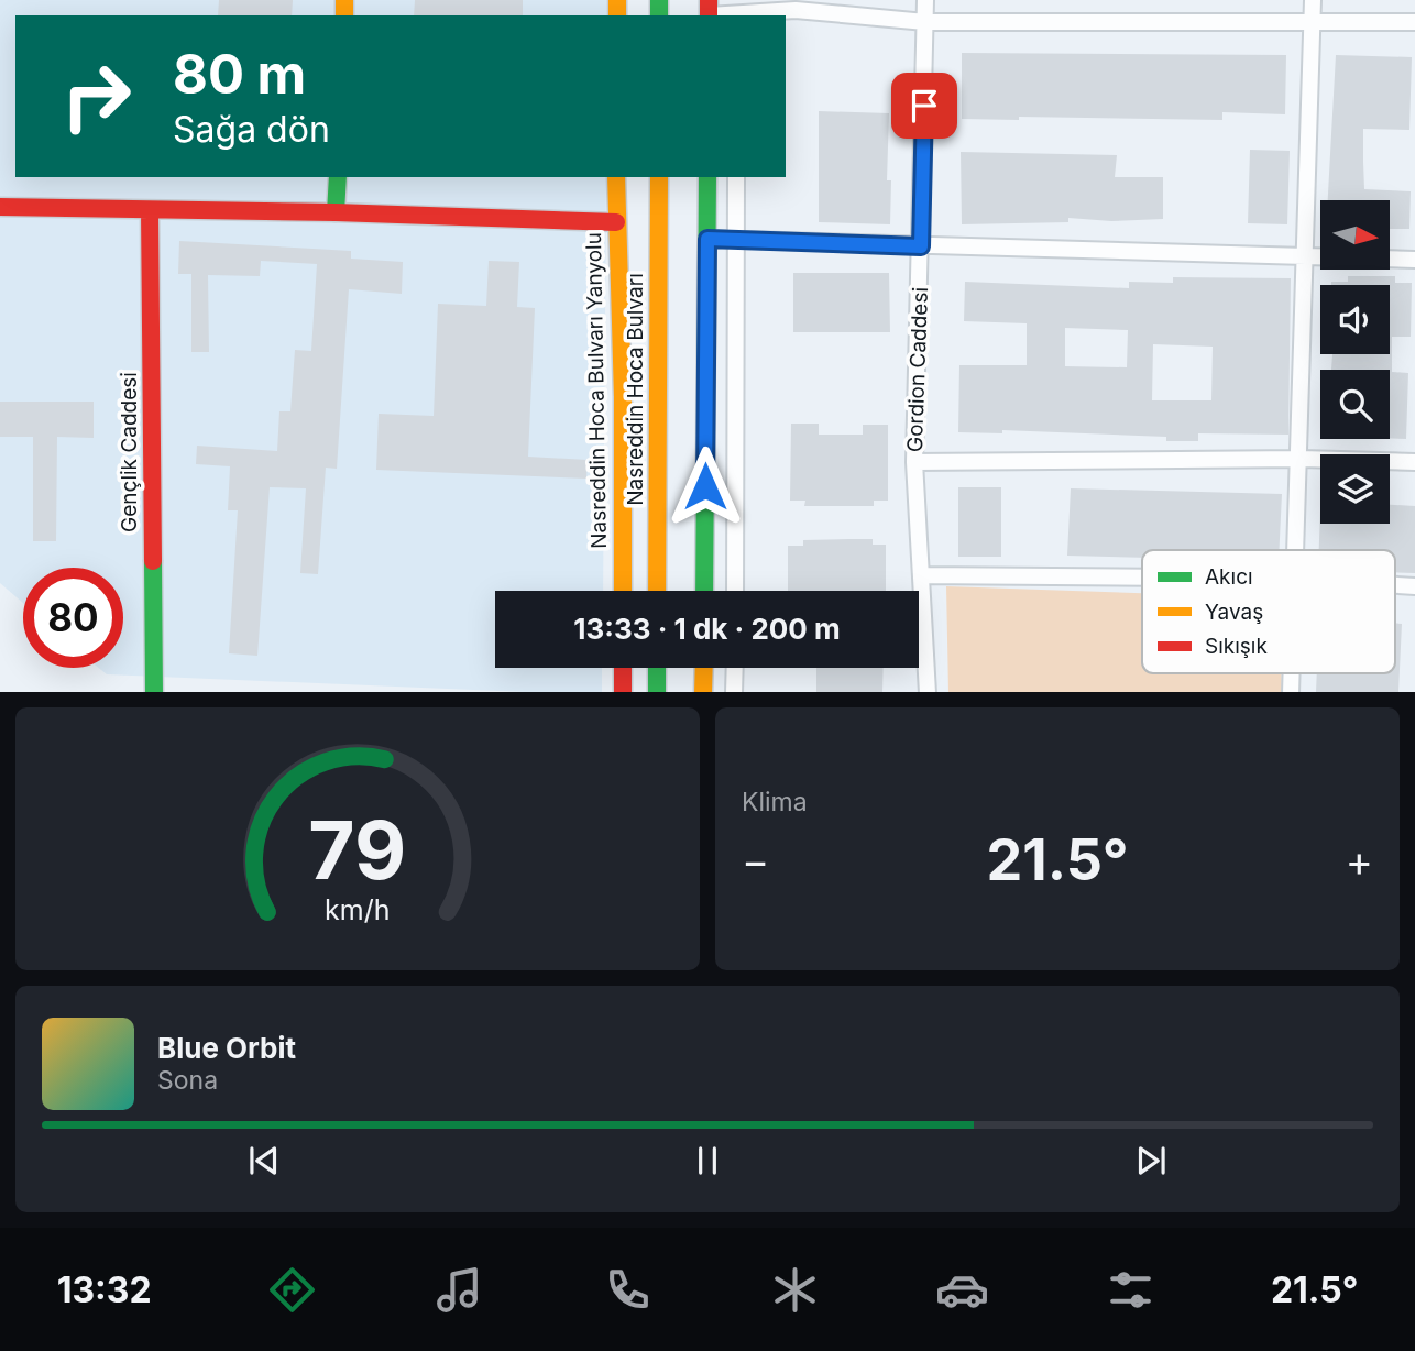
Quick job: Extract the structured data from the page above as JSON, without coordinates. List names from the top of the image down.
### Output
{
  "streets": {
    "main road": ["Nasreddin Hoca Bulvarı", "Nasreddin Hoca Bulvarı Yanyolu", "Gençlik Caddesi"],
    "street": ["Gordion Caddesi"]
  },
  "legend": ["Akıcı", "Yavaş", "Sıkışık"],
  "north": "right",
  "page": {
    "turn": ["80 m", "Sağa dön"],
    "limit": "80",
    "trip": "13:33 · 1 dk · 200 m",
    "tile": "Klima",
    "heat": ["−", "21.5°", "+"],
    "song": ["Blue Orbit", "Sona"],
    "tabs": ["13:32", "21.5°"],
    "gauge": ["79", "km/h"]
  }
}
